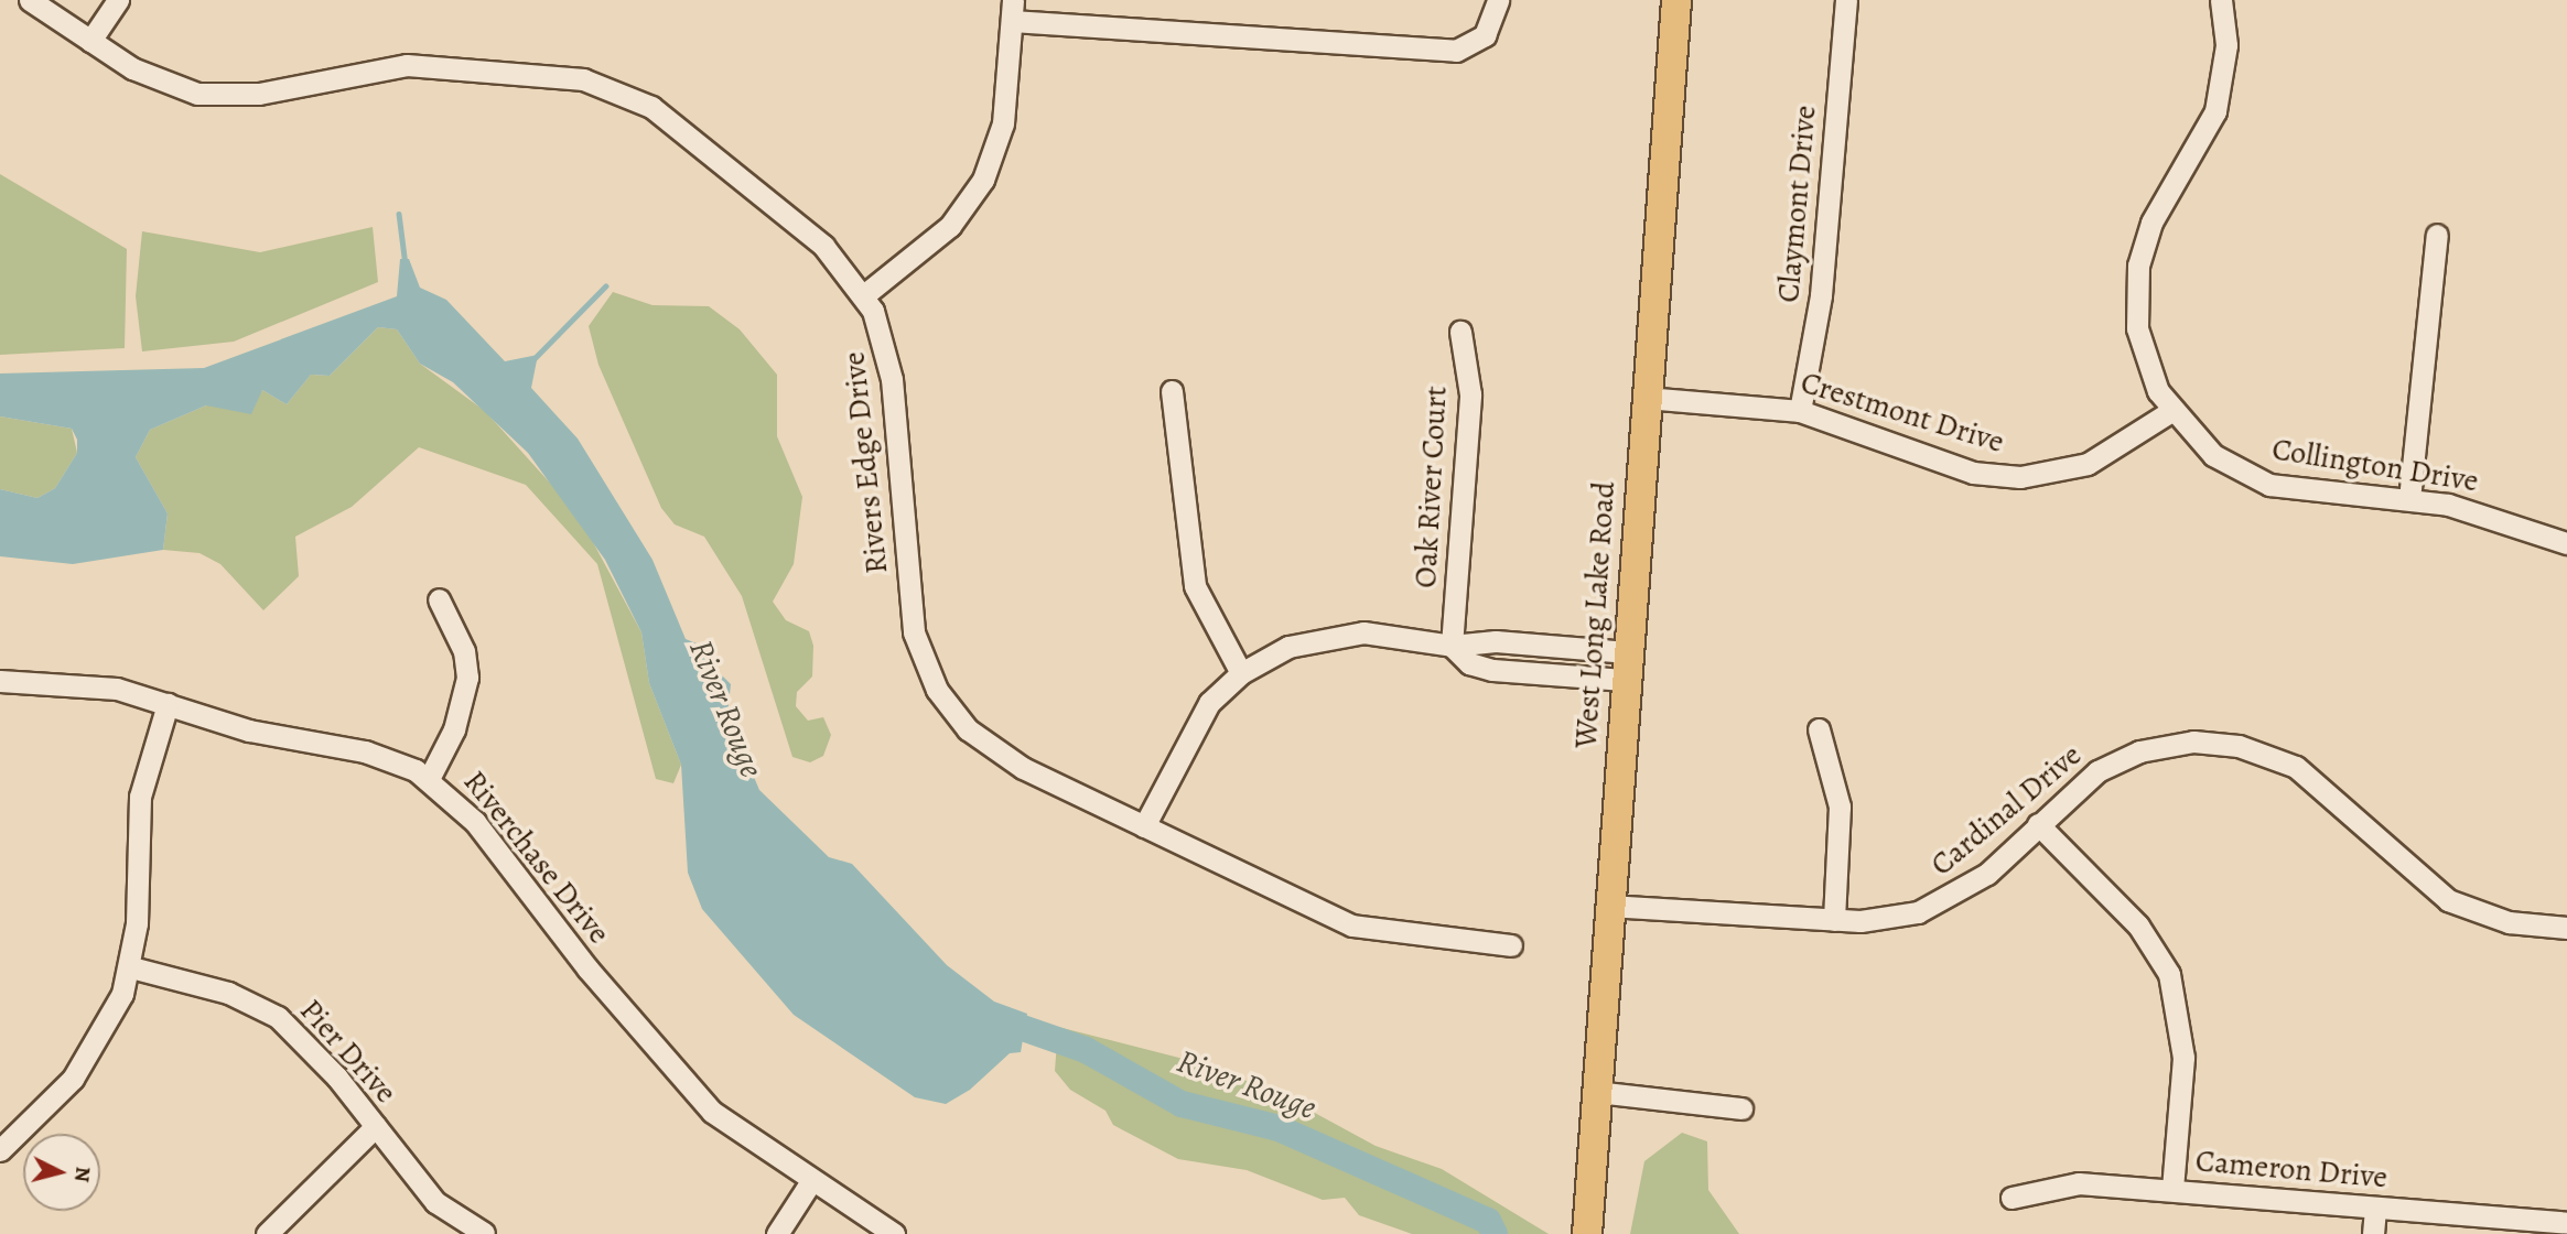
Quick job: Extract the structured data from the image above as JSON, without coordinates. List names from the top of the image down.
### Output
{
  "streets": {
    "main road": ["West Long Lake Road"],
    "street": [
      "Claymont Drive",
      "Crestmont Drive",
      "Rivers Edge Drive",
      "Collington Drive",
      "Oak River Court",
      "Cardinal Drive",
      "Riverchase Drive",
      "Pier Drive",
      "Cameron Drive"
    ]
  },
  "crossings": [
    ["Claymont Drive", "Crestmont Drive"],
    ["Crestmont Drive", "Collington Drive"],
    ["Crestmont Drive", "West Long Lake Road"],
    ["West Long Lake Road", "Cardinal Drive"]
  ],
  "water": ["River Rouge"],
  "north": "right"
}
